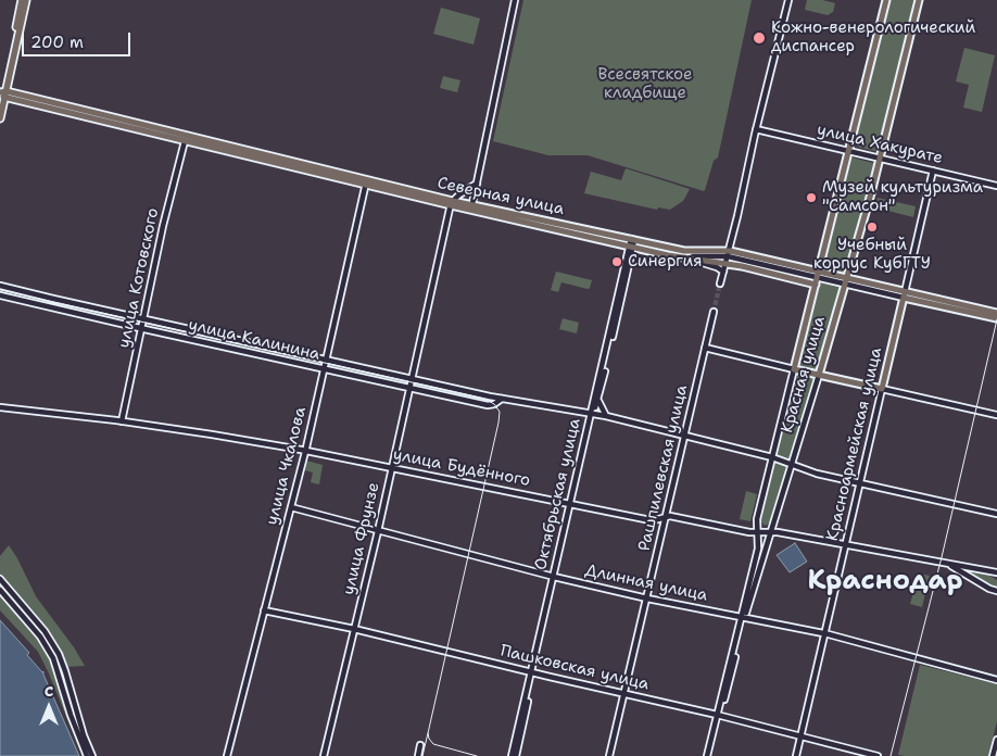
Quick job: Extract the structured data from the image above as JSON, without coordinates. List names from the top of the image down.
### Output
{
  "streets": {
    "main road": ["Северная улица", "Красная улица", "Красноармейская улица"],
    "street": [
      "улица Хакурате",
      "улица Котовского",
      "улица Калинина",
      "улица Чкалова",
      "улица Будённого",
      "Рашпилевская улица",
      "Октябрьская улица",
      "улица Фрунзе",
      "Длинная улица",
      "Пашковская улица"
    ]
  },
  "crossings": [
    ["улица Хакурате", "Красная улица"],
    ["улица Хакурате", "Красноармейская улица"],
    ["Северная улица", "улица Котовского"],
    ["Северная улица", "Красная улица"],
    ["Северная улица", "Красноармейская улица"],
    ["Северная улица", "улица Чкалова"],
    ["Северная улица", "Октябрьская улица"],
    ["Северная улица", "улица Фрунзе"],
    ["улица Котовского", "улица Калинина"],
    ["улица Котовского", "улица Будённого"],
    ["улица Калинина", "Красная улица"],
    ["улица Калинина", "Красноармейская улица"],
    ["улица Калинина", "улица Чкалова"],
    ["улица Калинина", "Рашпилевская улица"],
    ["улица Калинина", "Октябрьская улица"],
    ["улица Калинина", "улица Фрунзе"],
    ["Красная улица", "улица Будённого"],
    ["Красная улица", "Длинная улица"],
    ["Красная улица", "Пашковская улица"],
    ["Красноармейская улица", "улица Будённого"],
    ["Красноармейская улица", "Длинная улица"],
    ["Красноармейская улица", "Пашковская улица"],
    ["улица Чкалова", "улица Будённого"],
    ["улица Чкалова", "Длинная улица"],
    ["улица Чкалова", "Пашковская улица"],
    ["улица Будённого", "Рашпилевская улица"],
    ["улица Будённого", "Октябрьская улица"],
    ["улица Будённого", "улица Фрунзе"],
    ["Рашпилевская улица", "Длинная улица"],
    ["Рашпилевская улица", "Пашковская улица"],
    ["Октябрьская улица", "Длинная улица"],
    ["Октябрьская улица", "Пашковская улица"],
    ["улица Фрунзе", "Длинная улица"],
    ["улица Фрунзе", "Пашковская улица"]
  ],
  "districts": ["Краснодар"],
  "parks": ["Всесвятское кладбище"],
  "places": [
    "Кожно-венерологический диспансер",
    "Музей культуризма \"Самсон\"",
    "Учебный корпус КубГТУ",
    "Синергия"
  ],
  "scale_bar": "200 m",
  "north": "top"
}
